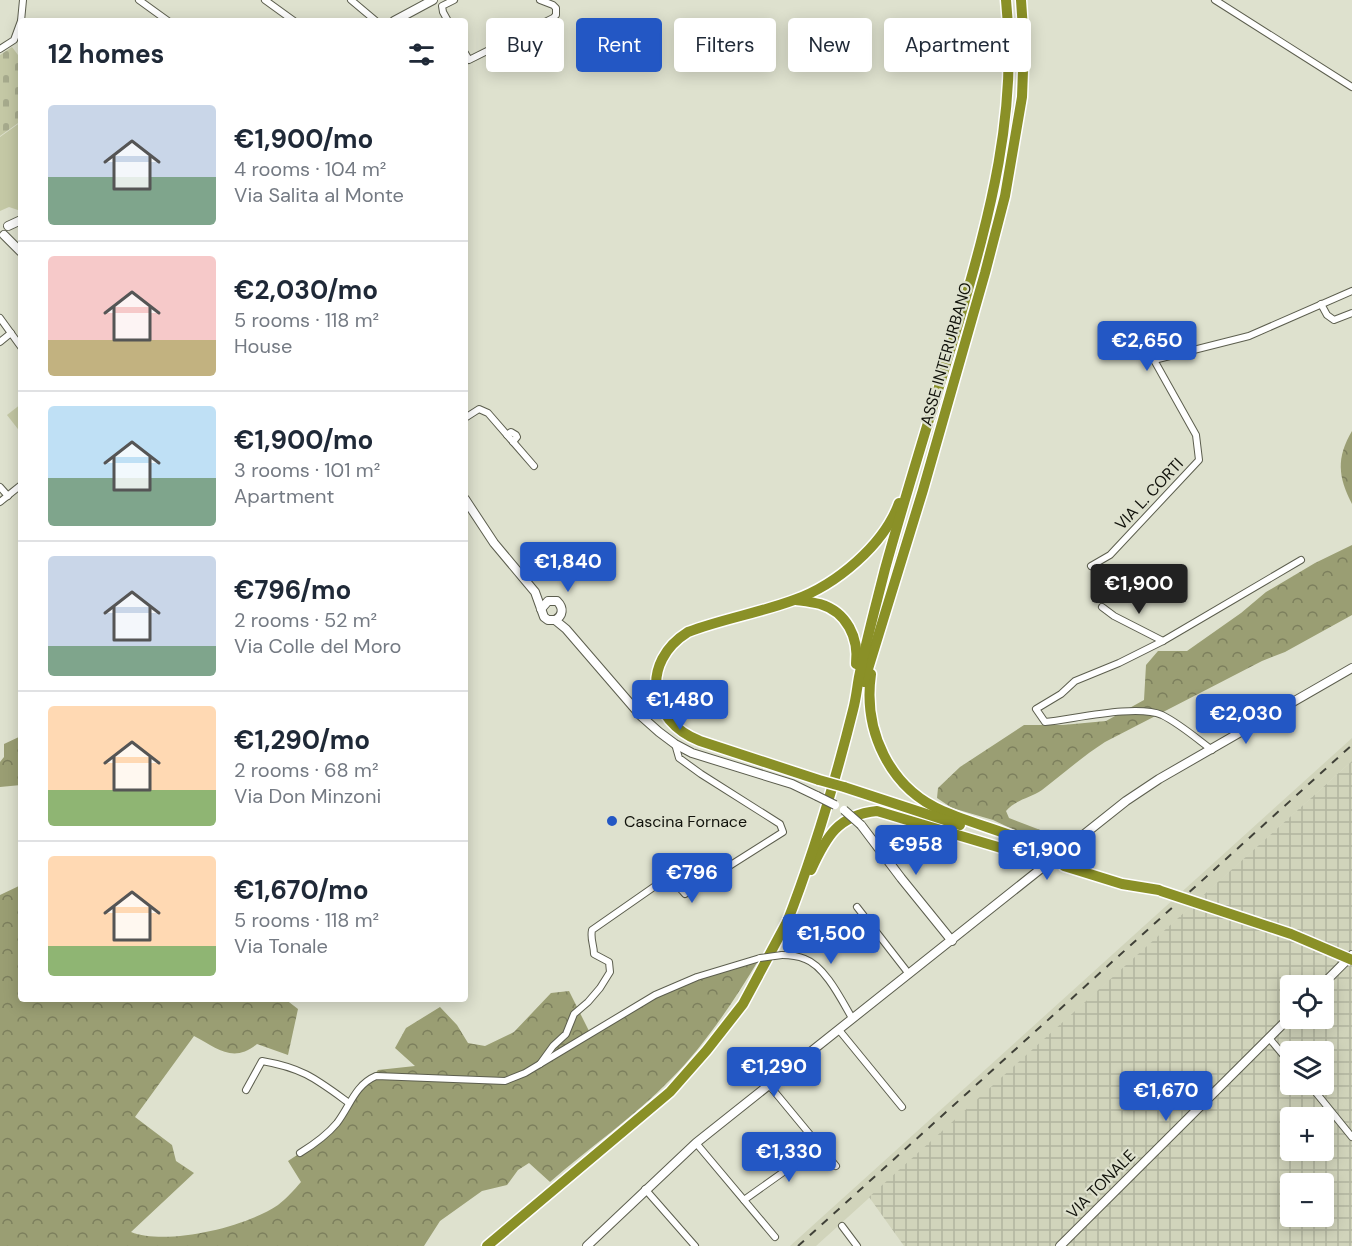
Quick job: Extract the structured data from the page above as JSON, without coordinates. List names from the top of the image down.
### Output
{
  "streets": {
    "highway": ["ASSE INTERURBANO"],
    "street": ["VIA L. CORTI", "VIA TONALE"]
  },
  "places": ["Cascina Fornace"],
  "page": {
    "chip": [
      "Buy",
      "Rent",
      "Filters",
      "New",
      "Apartment"
    ],
    "heading": "12 homes",
    "list": [
      {
        "name": "€1,900/mo",
        "note": "4 rooms · 104 m² · Via Salita al Monte"
      },
      {
        "name": "€2,030/mo",
        "note": "5 rooms · 118 m² · House"
      },
      {
        "name": "€1,900/mo",
        "note": "3 rooms · 101 m² · Apartment"
      },
      {
        "name": "€796/mo",
        "note": "2 rooms · 52 m² · Via Colle del Moro"
      },
      {
        "name": "€1,290/mo",
        "note": "2 rooms · 68 m² · Via Don Minzoni"
      },
      {
        "name": "€1,670/mo",
        "note": "5 rooms · 118 m² · Via Tonale"
      }
    ],
    "price": [
      "€2,650",
      "€1,840",
      "€1,900",
      "€1,480",
      "€2,030",
      "€958",
      "€1,900",
      "€796",
      "€1,500",
      "€1,290",
      "€1,670",
      "€1,330"
    ],
    "map_buttons": ["+", "−"]
  }
}
